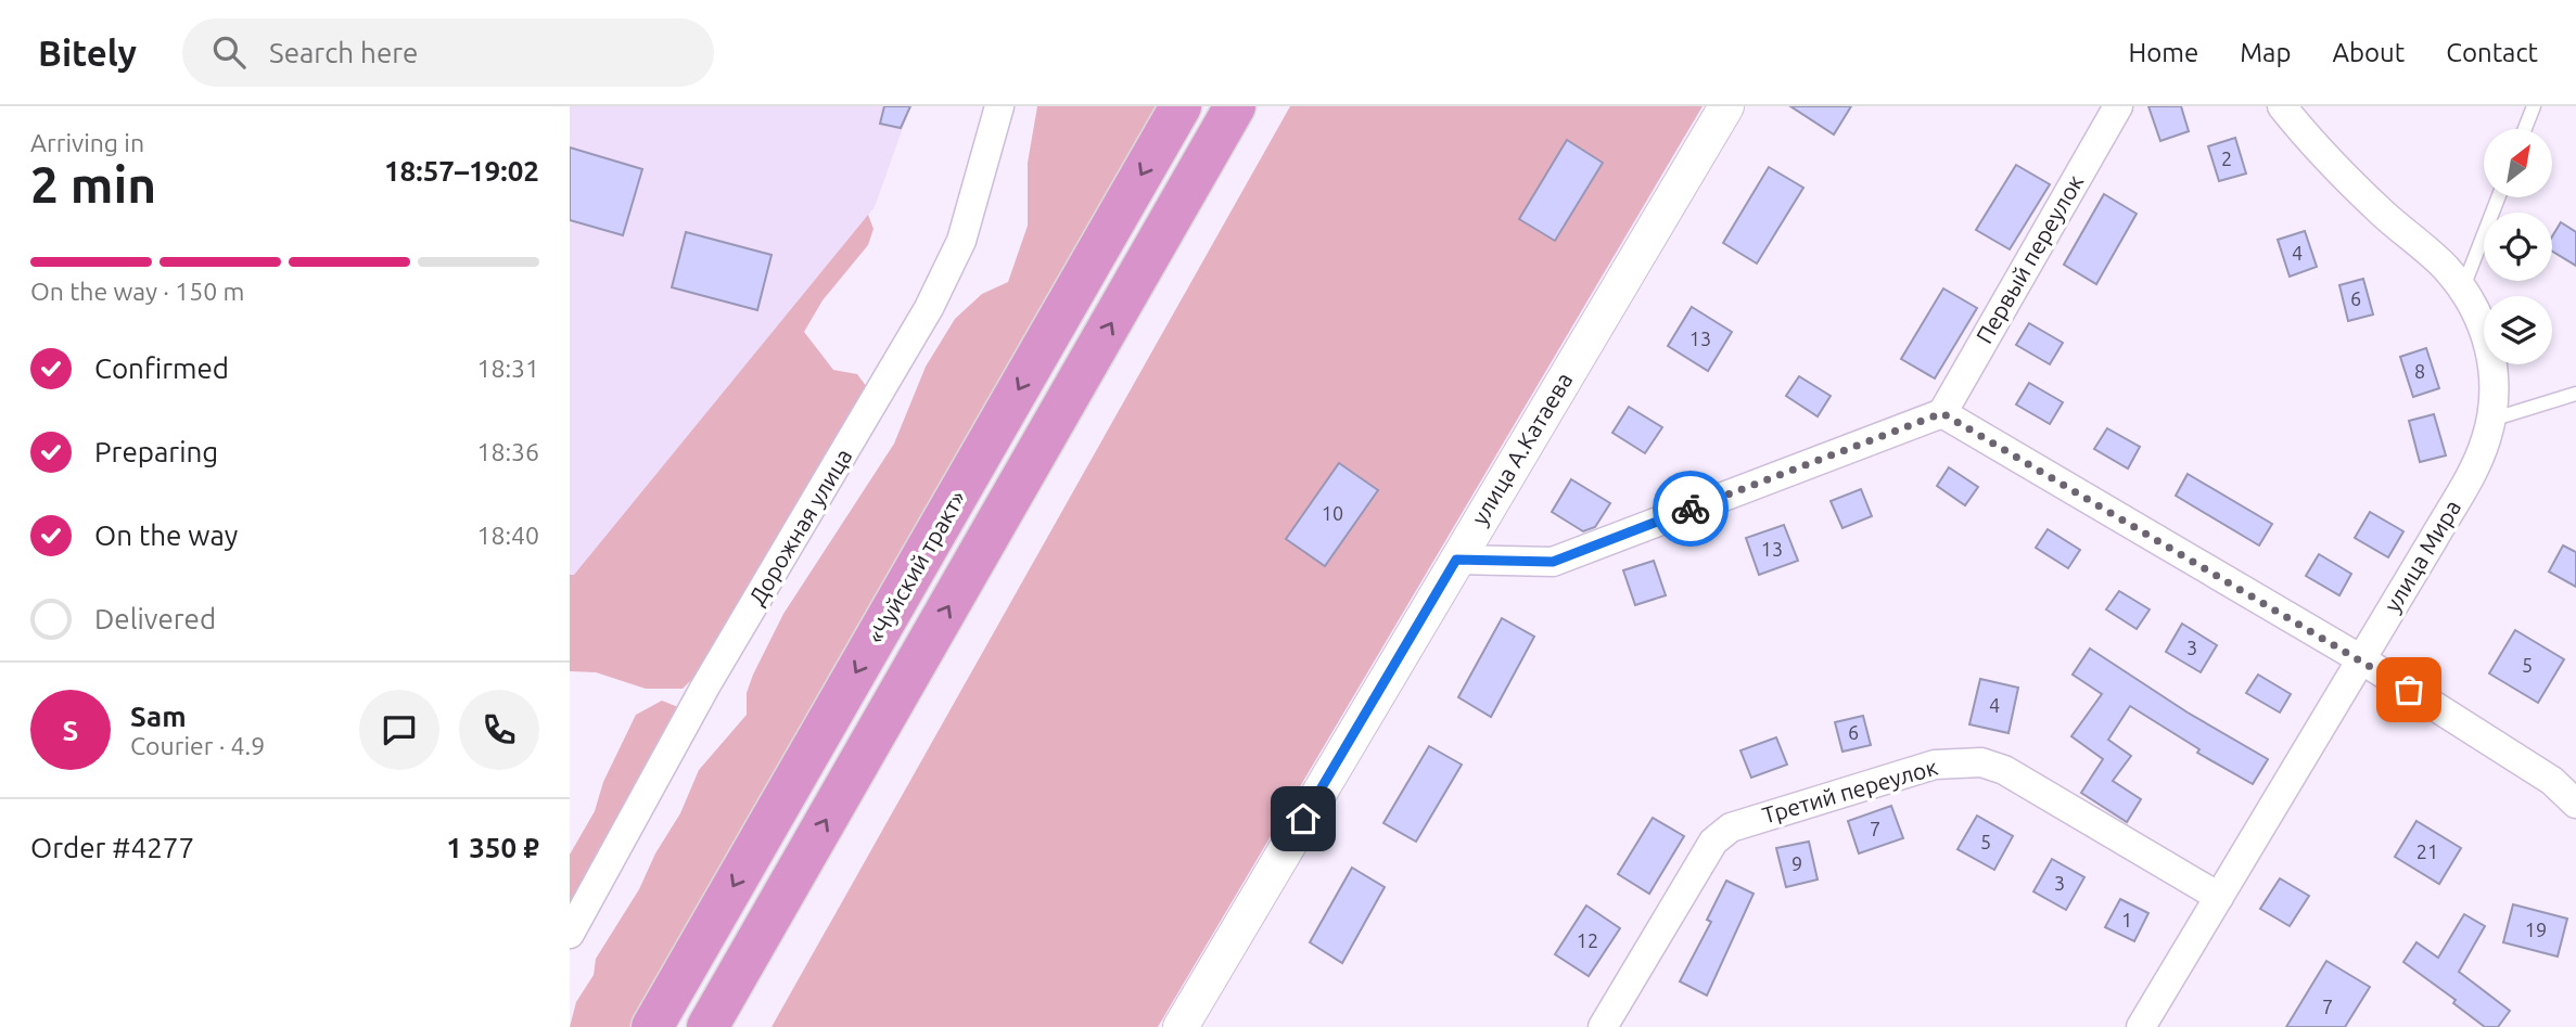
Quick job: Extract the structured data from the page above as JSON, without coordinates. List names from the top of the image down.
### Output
{
  "streets": {
    "highway": ["«Чуйский тракт»"],
    "street": [
      "Первый переулок",
      "улица А.Катаева",
      "Дорожная улица",
      "улица Мира",
      "Третий переулок"
    ]
  },
  "crossings": [
    ["улица Мира", "Третий переулок"]
  ],
  "house_numbers": [
    "2",
    "4",
    "6",
    "13",
    "8",
    "10",
    "13",
    "3",
    "5",
    "4",
    "6",
    "7",
    "5",
    "21",
    "9",
    "3",
    "1",
    "19",
    "12",
    "7"
  ],
  "north": "top right",
  "page": {
    "header": "Bitely",
    "search": "Search here",
    "nav": [
      "Home",
      "Map",
      "About",
      "Contact"
    ],
    "heading": ["2 min", "Arriving in", "18:57–19:02"],
    "panel": [
      "Sam",
      "Courier · 4.9",
      "Order #4277",
      "1 350 ₽"
    ],
    "bar": "On the way · 150 m",
    "list": [
      ["Confirmed", "18:31"],
      ["Preparing", "18:36"],
      ["On the way", "18:40"],
      "Delivered"
    ],
    "round": "S"
  }
}
